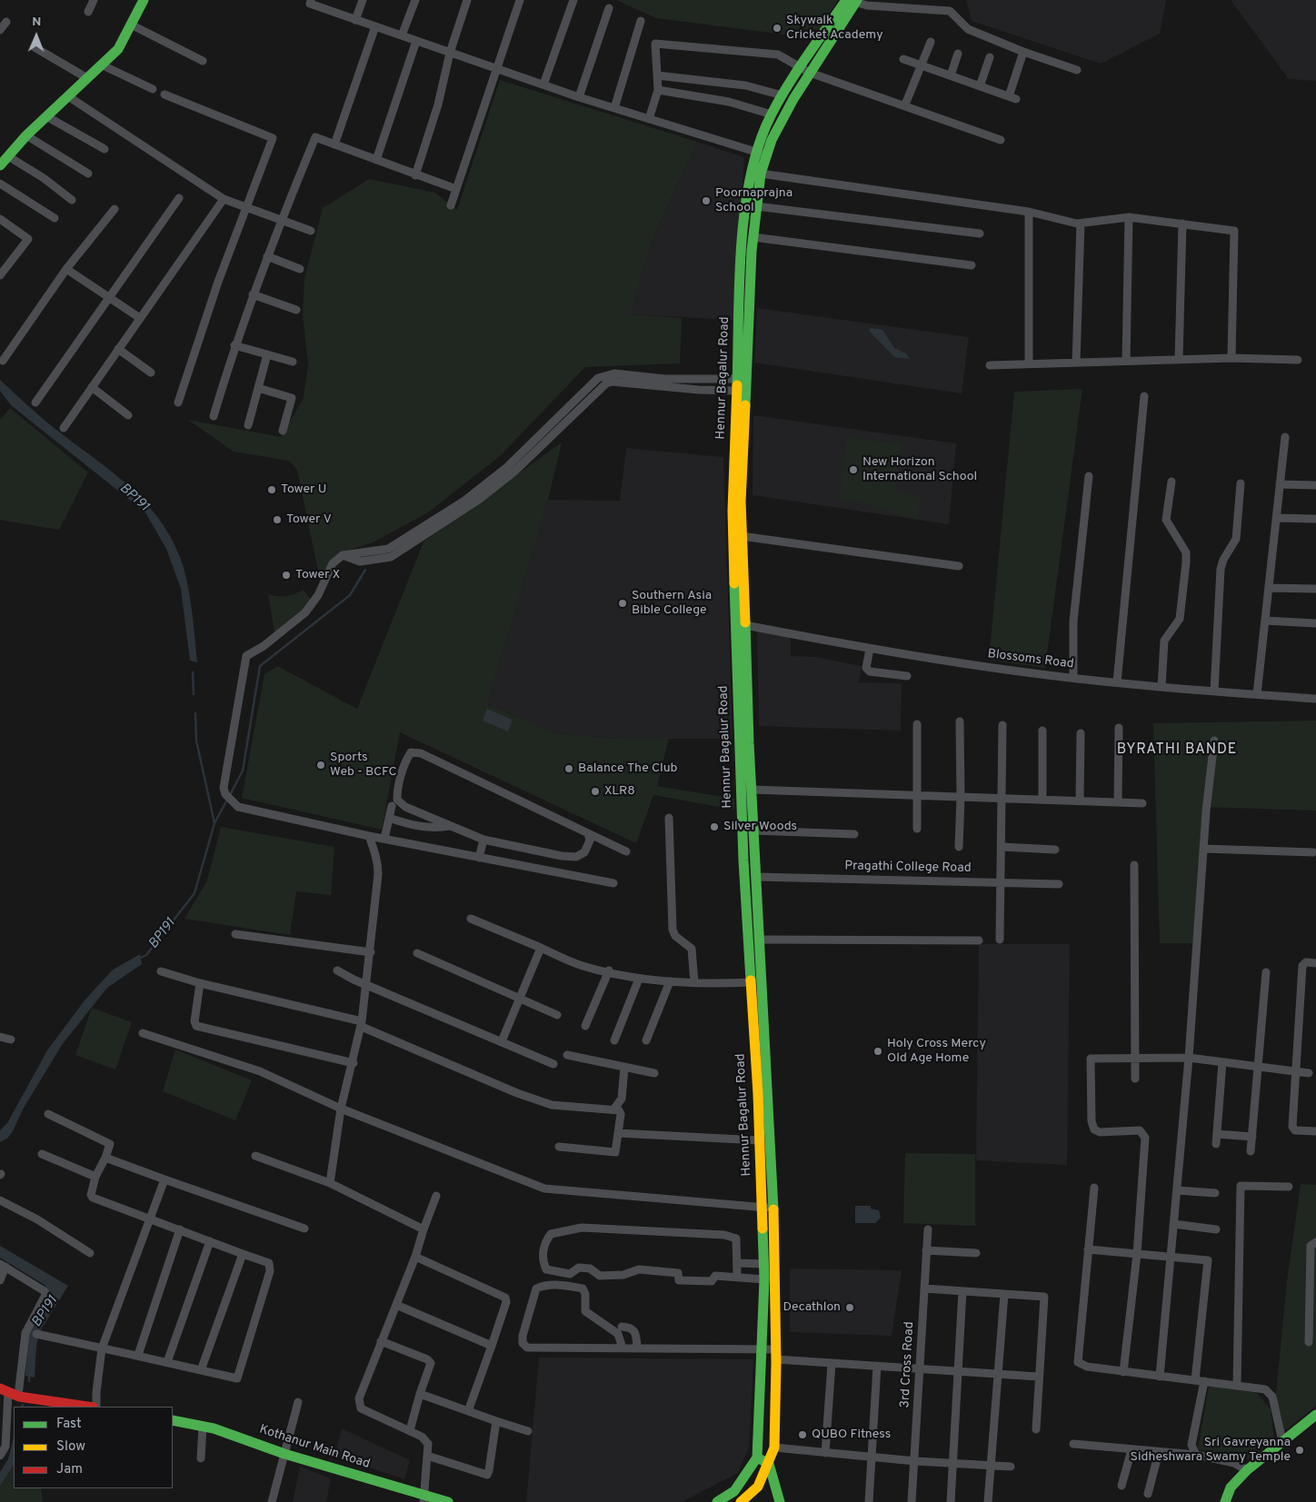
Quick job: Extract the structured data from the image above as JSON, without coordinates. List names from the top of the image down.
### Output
{
  "streets": {
    "main road": ["Hennur Bagalur Road", "Kothanur Main Road"],
    "street": ["Blossoms Road", "Pragathi College Road", "3rd Cross Road"]
  },
  "crossings": [
    ["Hennur Bagalur Road", "Blossoms Road"],
    ["Hennur Bagalur Road", "Pragathi College Road"]
  ],
  "districts": ["BYRATHI BANDE"],
  "water": ["BP191"],
  "places": [
    "Skywalk Cricket Academy",
    "Poornaprajna School",
    "New Horizon International School",
    "Tower U",
    "Tower V",
    "Tower X",
    "Southern Asia Bible College",
    "Sports Web - BCFC",
    "Balance The Club",
    "XLR8",
    "Silver Woods",
    "Holy Cross Mercy Old Age Home",
    "Decathlon",
    "QUBO Fitness",
    "Sri Gavreyanna Sidheshwara Swamy Temple"
  ],
  "legend": ["Fast", "Slow", "Jam"],
  "north": "top"
}
